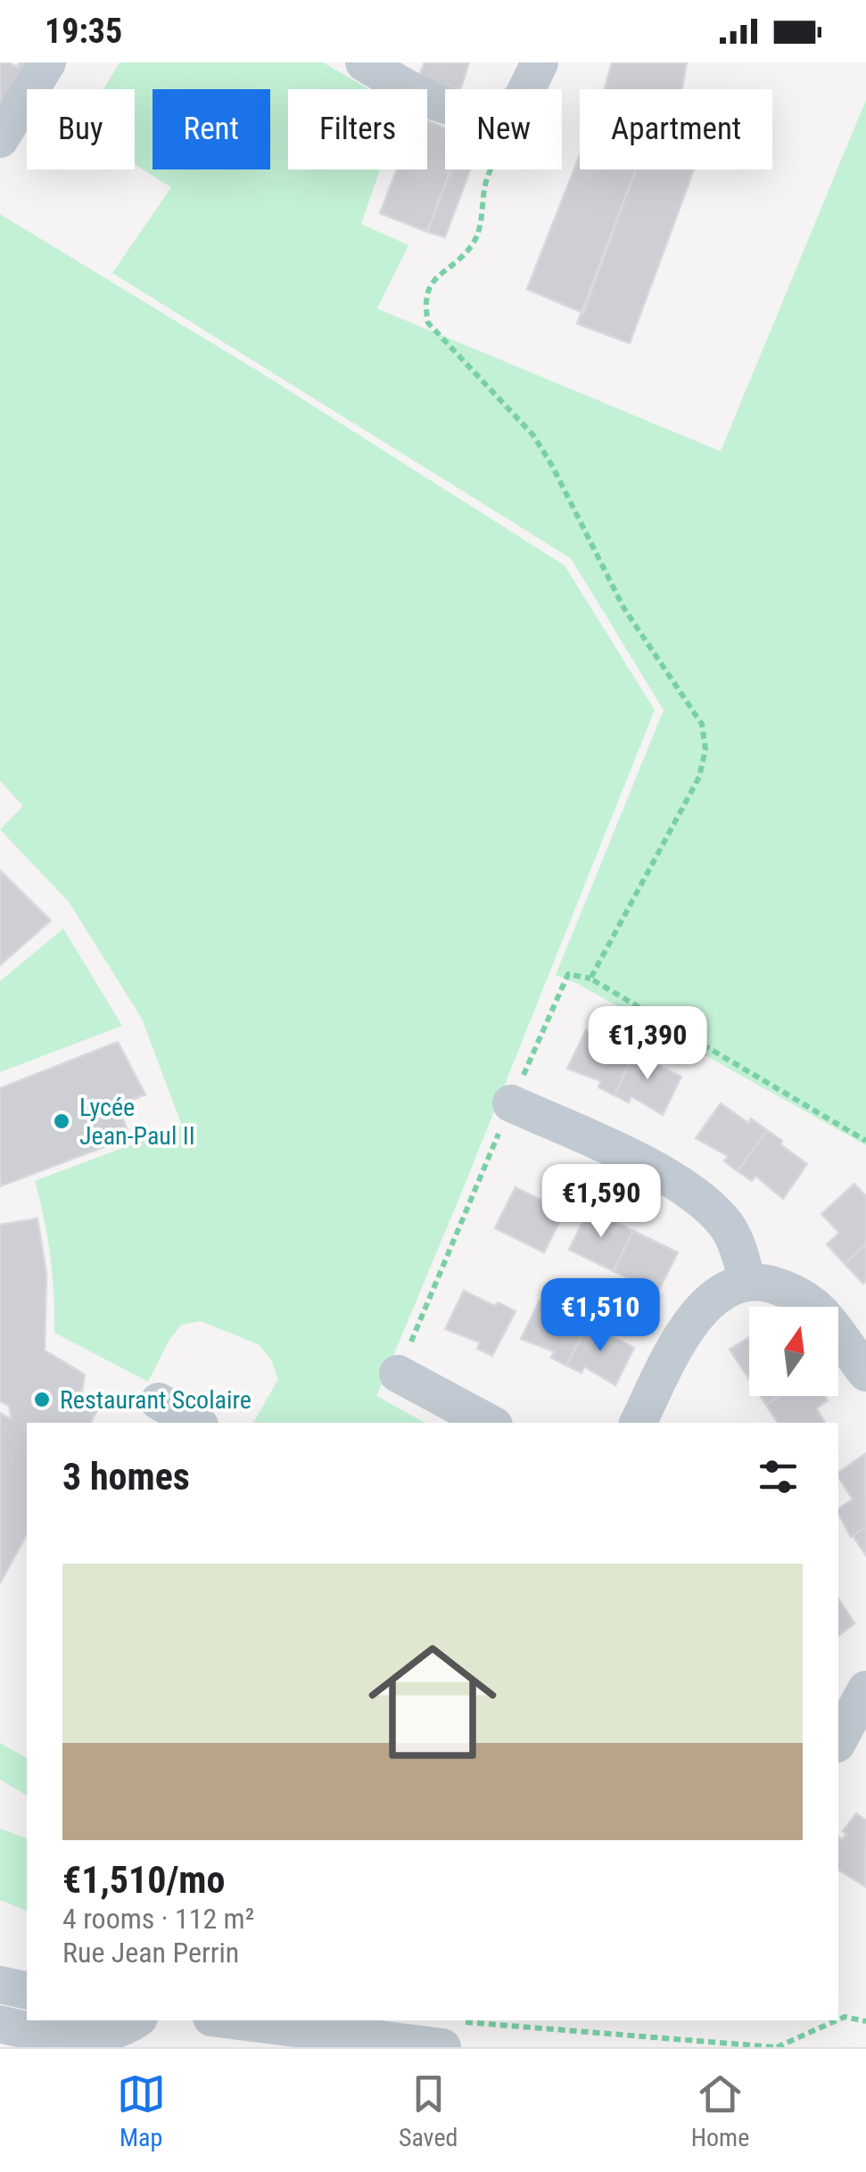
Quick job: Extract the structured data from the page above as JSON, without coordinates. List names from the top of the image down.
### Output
{
  "places": ["Lycée Jean-Paul II", "Restaurant Scolaire"],
  "north": "top",
  "page": {
    "status": "19:35",
    "chip": [
      "Buy",
      "Rent",
      "Filters",
      "New",
      "Apartment"
    ],
    "price": ["€1,390", "€1,590", "€1,510"],
    "heading": "3 homes",
    "list": [
      {
        "name": "€1,510/mo",
        "note": "4 rooms · 112 m² · Rue Jean Perrin"
      }
    ],
    "tabs": ["Map", "Saved", "Home"]
  }
}
